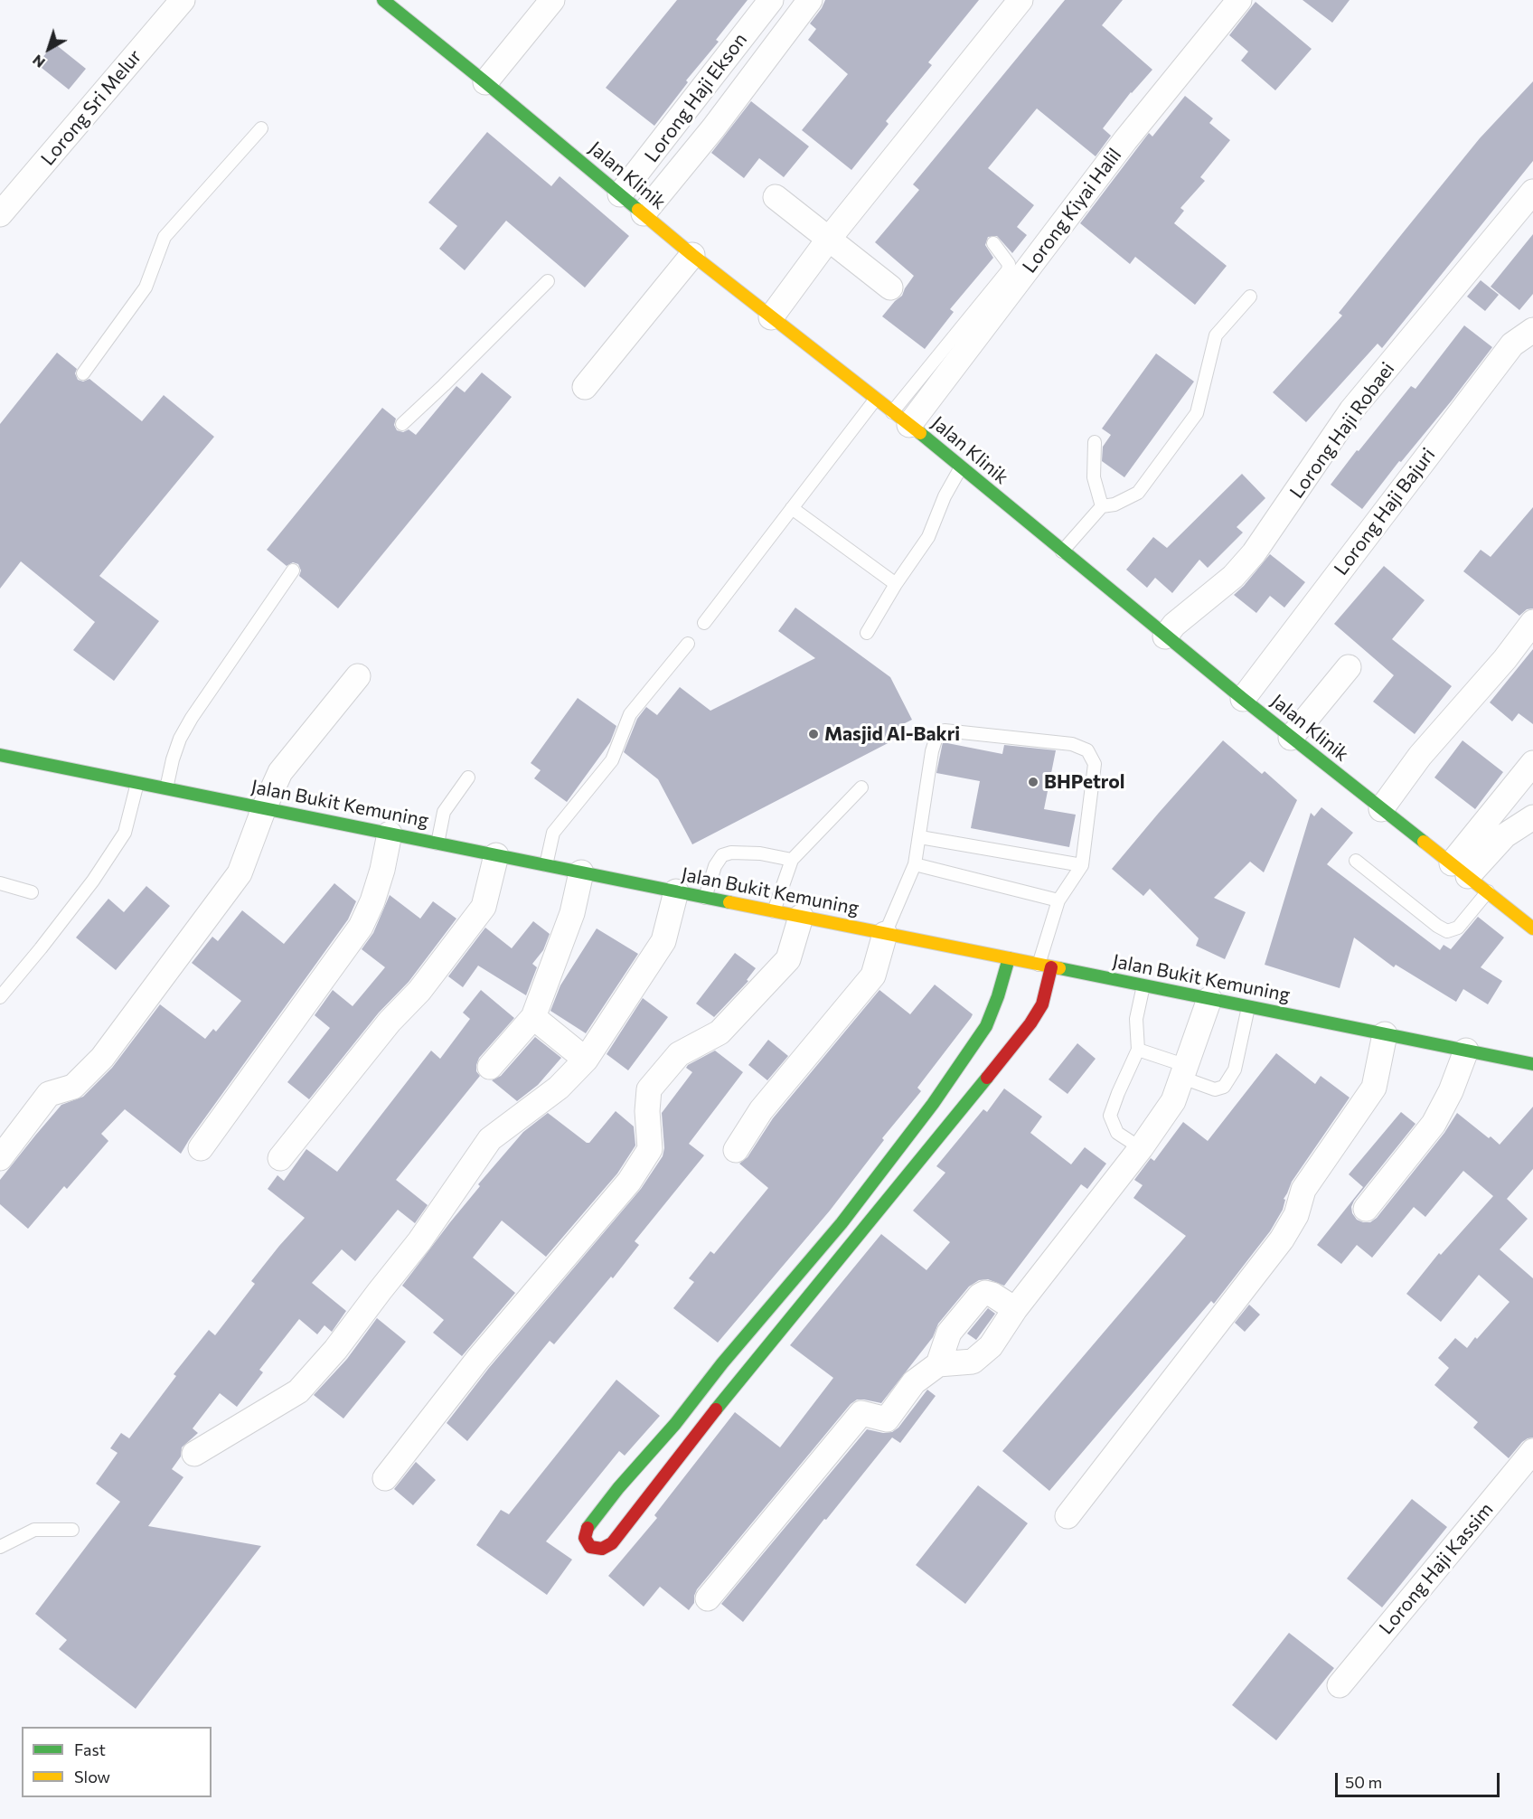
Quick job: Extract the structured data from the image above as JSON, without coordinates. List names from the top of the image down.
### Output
{
  "streets": {
    "street": [
      "Lorong Haji Ekson",
      "Lorong Sri Melur",
      "Jalan Klinik",
      "Lorong Kiyai Halil",
      "Lorong Haji Robaei",
      "Lorong Haji Bajuri",
      "Jalan Bukit Kemuning",
      "Lorong Haji Kassim"
    ]
  },
  "crossings": [
    ["Lorong Haji Ekson", "Jalan Klinik"],
    ["Jalan Klinik", "Lorong Kiyai Halil"],
    ["Jalan Klinik", "Lorong Haji Robaei"],
    ["Jalan Klinik", "Lorong Haji Bajuri"]
  ],
  "places": ["Masjid Al-Bakri", "BHPetrol"],
  "legend": ["Fast", "Slow"],
  "scale_bar": "50 m",
  "north": "bottom left"
}
